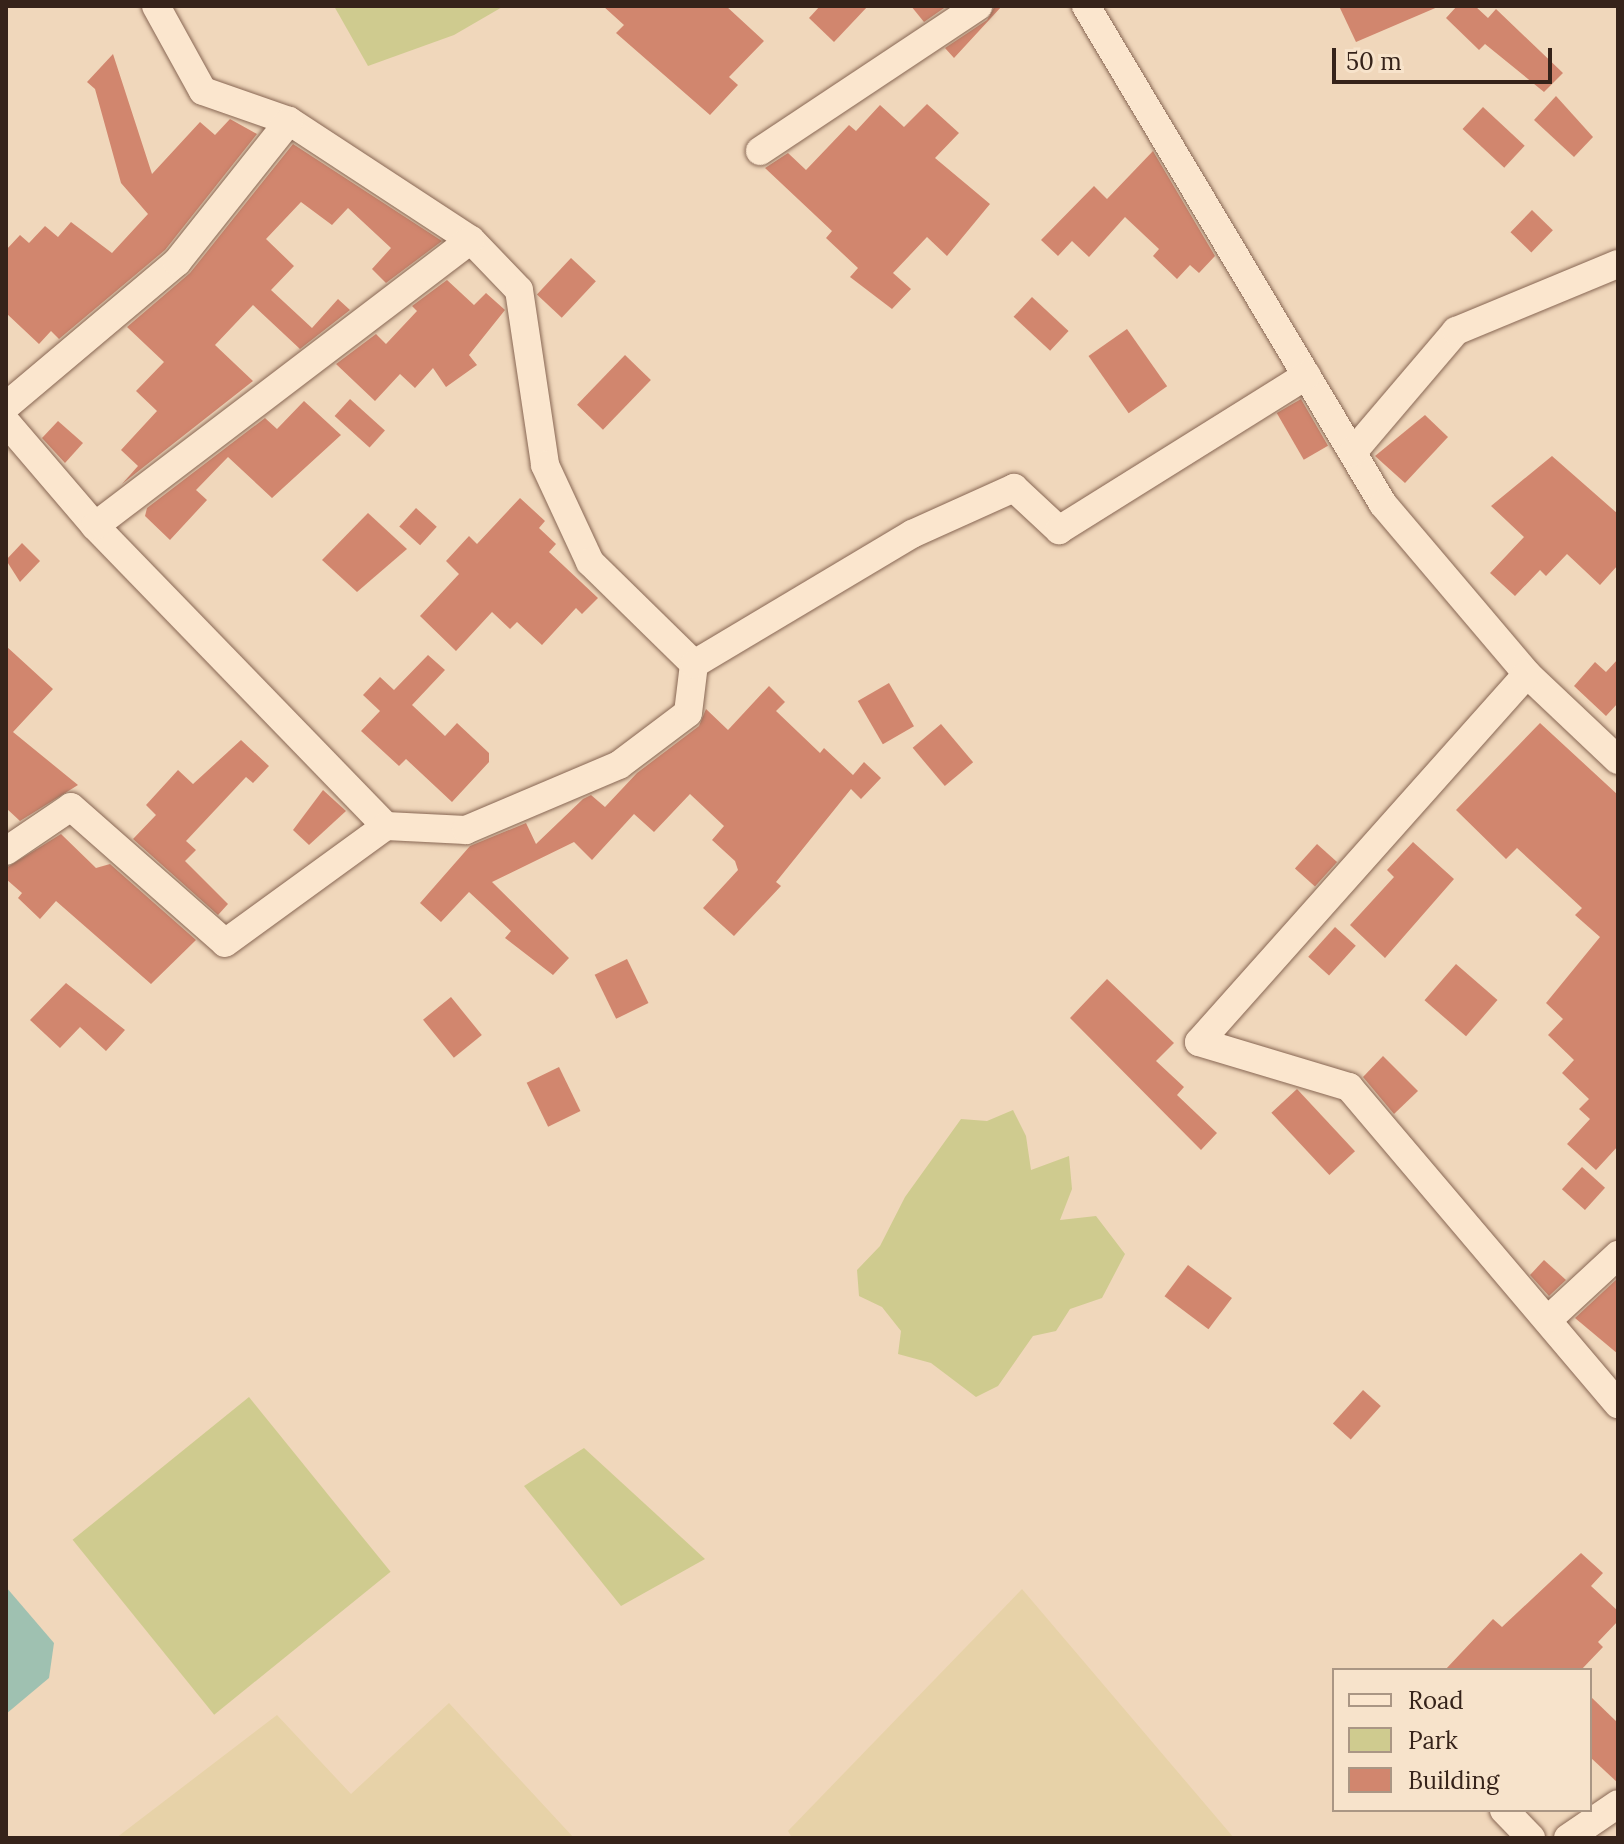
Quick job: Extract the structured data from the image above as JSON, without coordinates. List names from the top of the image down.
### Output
{
  "legend": ["Road", "Park", "Building"],
  "scale_bar": "50 m"
}
